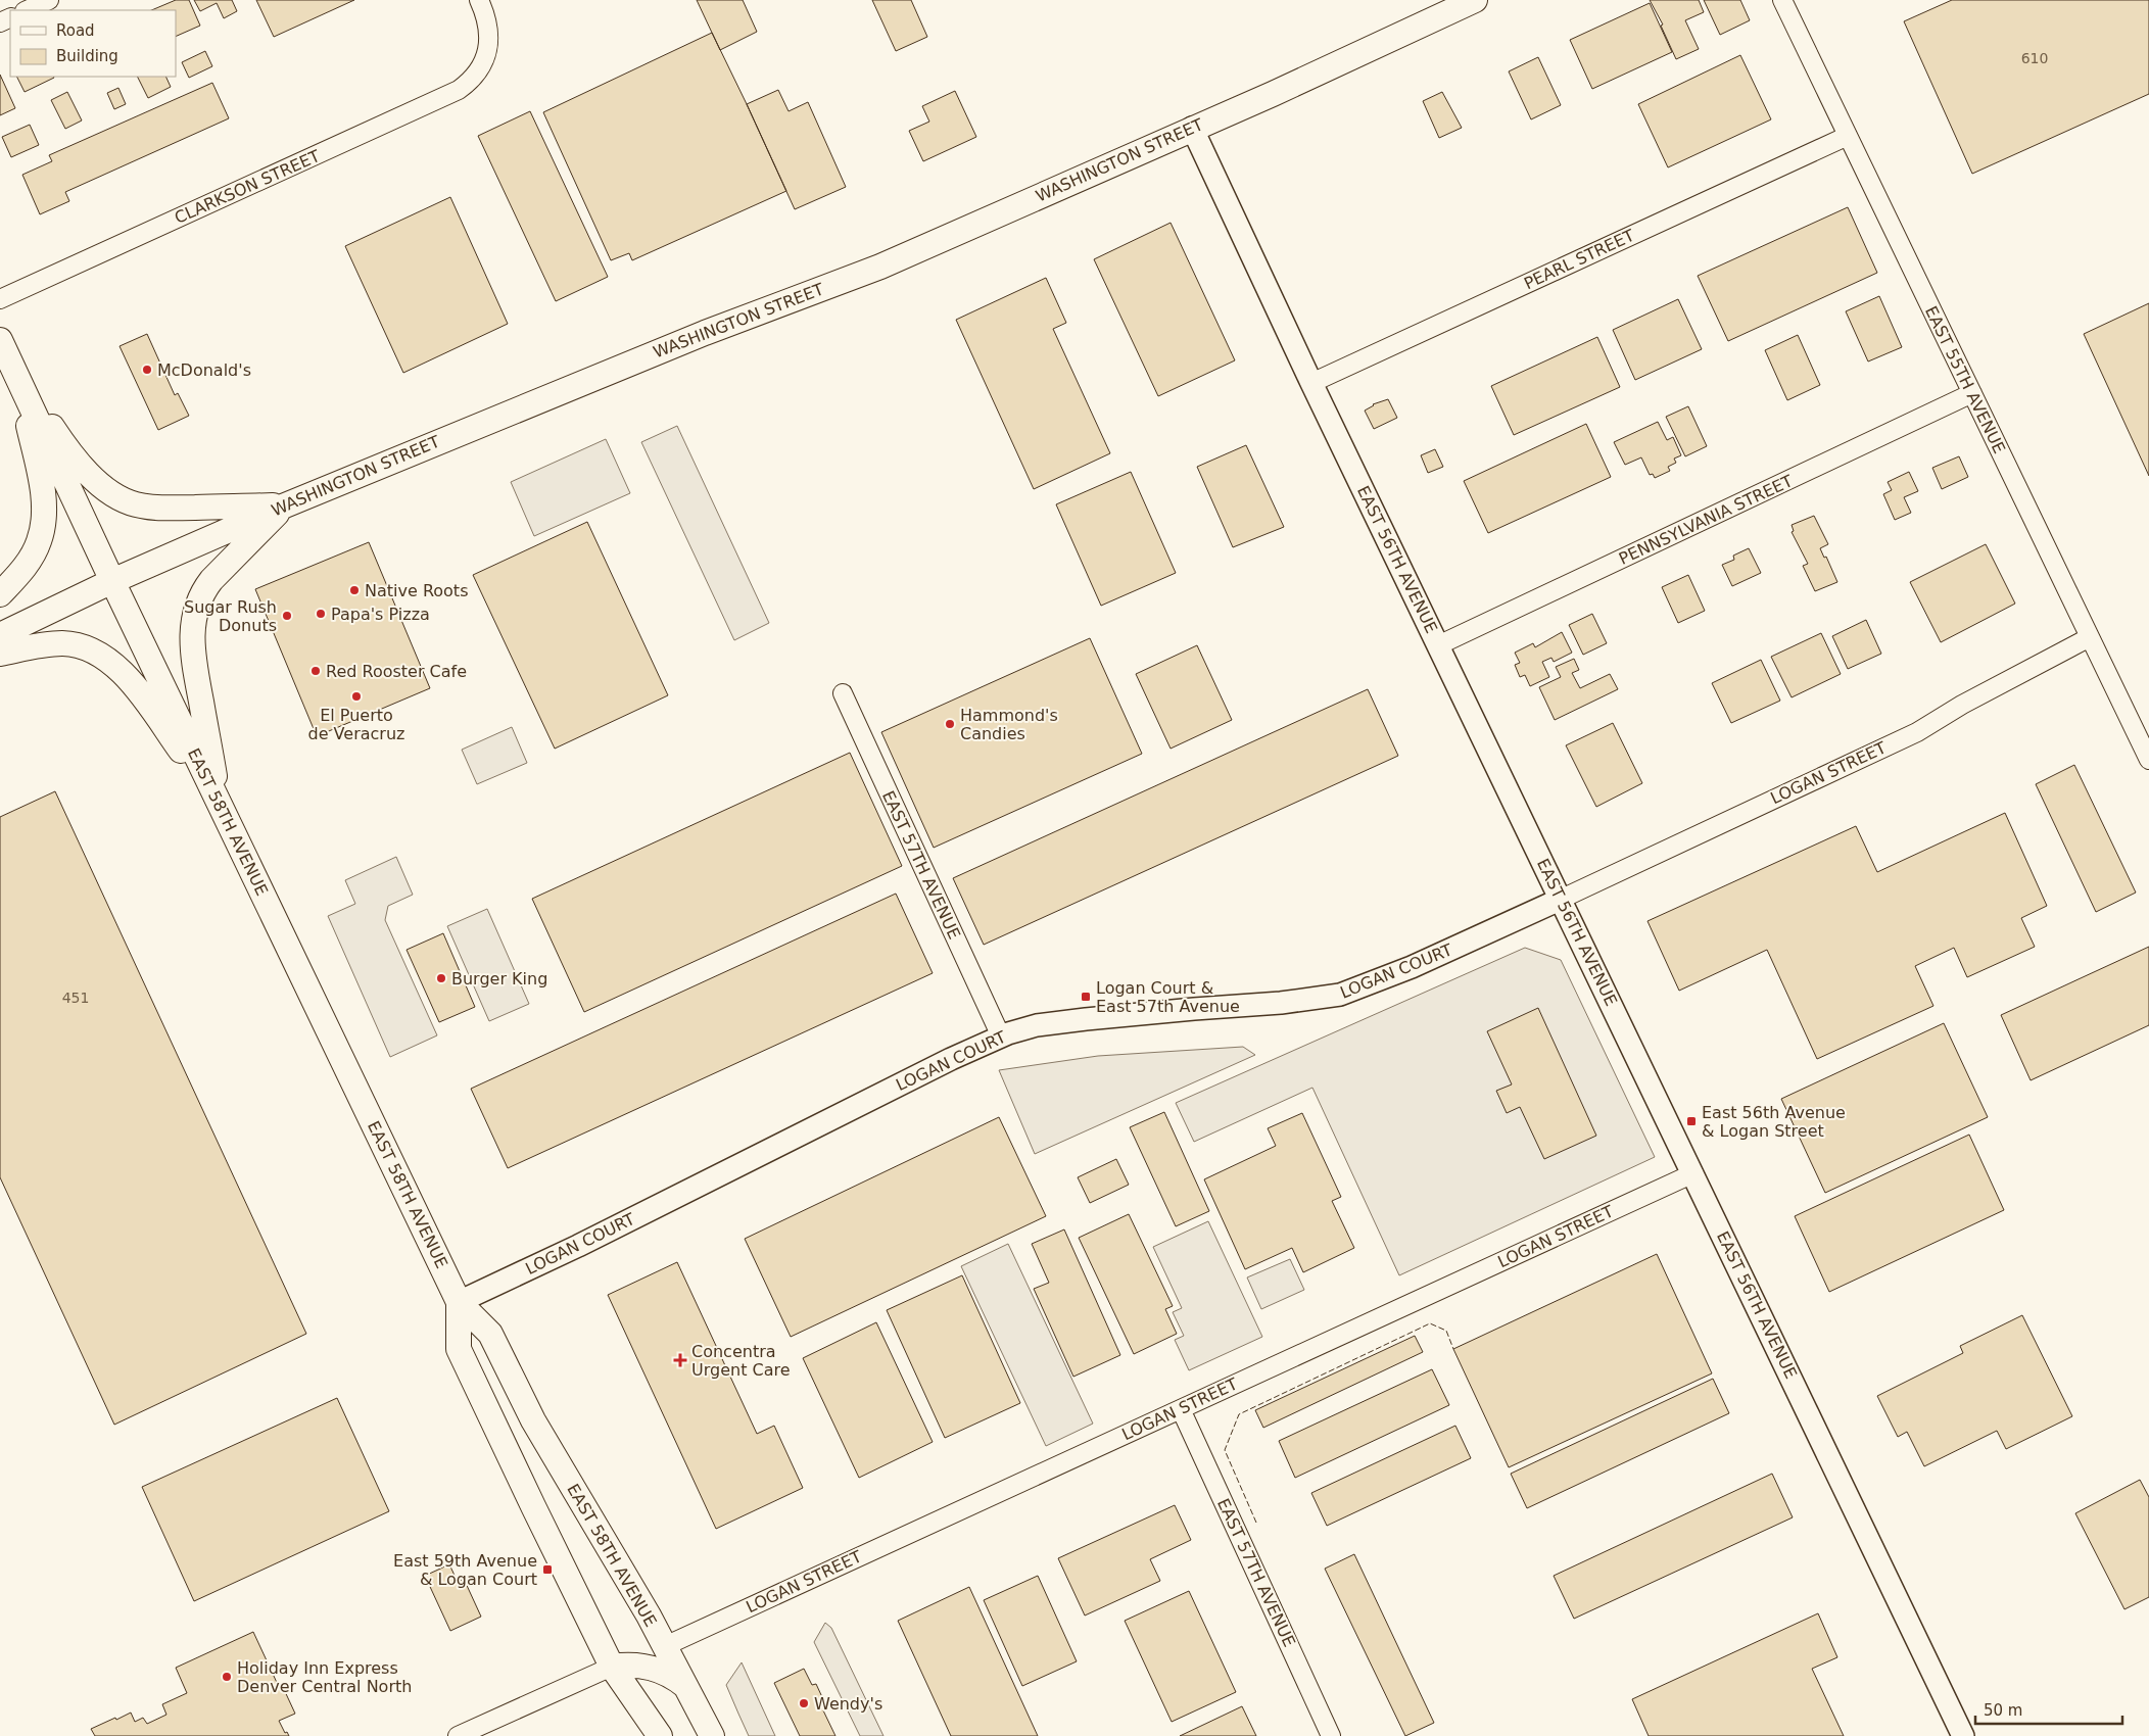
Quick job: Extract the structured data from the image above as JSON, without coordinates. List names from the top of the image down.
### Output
{
  "streets": {
    "main road": ["WASHINGTON STREET", "EAST 58TH AVENUE"],
    "street": [
      "CLARKSON STREET",
      "PEARL STREET",
      "EAST 55TH AVENUE",
      "PENNSYLVANIA STREET",
      "EAST 56TH AVENUE",
      "LOGAN STREET",
      "EAST 57TH AVENUE",
      "LOGAN COURT"
    ]
  },
  "crossings": [
    ["WASHINGTON STREET", "EAST 56TH AVENUE"],
    ["WASHINGTON STREET", "EAST 58TH AVENUE"],
    ["PEARL STREET", "EAST 55TH AVENUE"],
    ["PEARL STREET", "EAST 56TH AVENUE"],
    ["EAST 55TH AVENUE", "PENNSYLVANIA STREET"],
    ["EAST 55TH AVENUE", "LOGAN STREET"],
    ["PENNSYLVANIA STREET", "EAST 56TH AVENUE"],
    ["EAST 56TH AVENUE", "LOGAN STREET"],
    ["EAST 56TH AVENUE", "LOGAN COURT"],
    ["LOGAN STREET", "EAST 58TH AVENUE"],
    ["LOGAN STREET", "EAST 57TH AVENUE"],
    ["LOGAN STREET", "LOGAN COURT"],
    ["EAST 58TH AVENUE", "LOGAN COURT"],
    ["EAST 57TH AVENUE", "LOGAN COURT"]
  ],
  "places": {
    "other": [
      "McDonald's",
      "Native Roots",
      "Papa's Pizza",
      "Sugar Rush Donuts",
      "Red Rooster Cafe",
      "El Puerto de Veracruz",
      "Hammond's Candies",
      "Burger King",
      "Holiday Inn Express Denver Central North",
      "Wendy's"
    ],
    "transit": ["Logan Court & East 57th Avenue", "East 56th Avenue & Logan Street", "East 59th Avenue & Logan Court"],
    "health": ["Concentra Urgent Care"]
  },
  "house_numbers": ["610", "451"],
  "legend": ["Road", "Building"],
  "scale_bar": "50 m"
}
